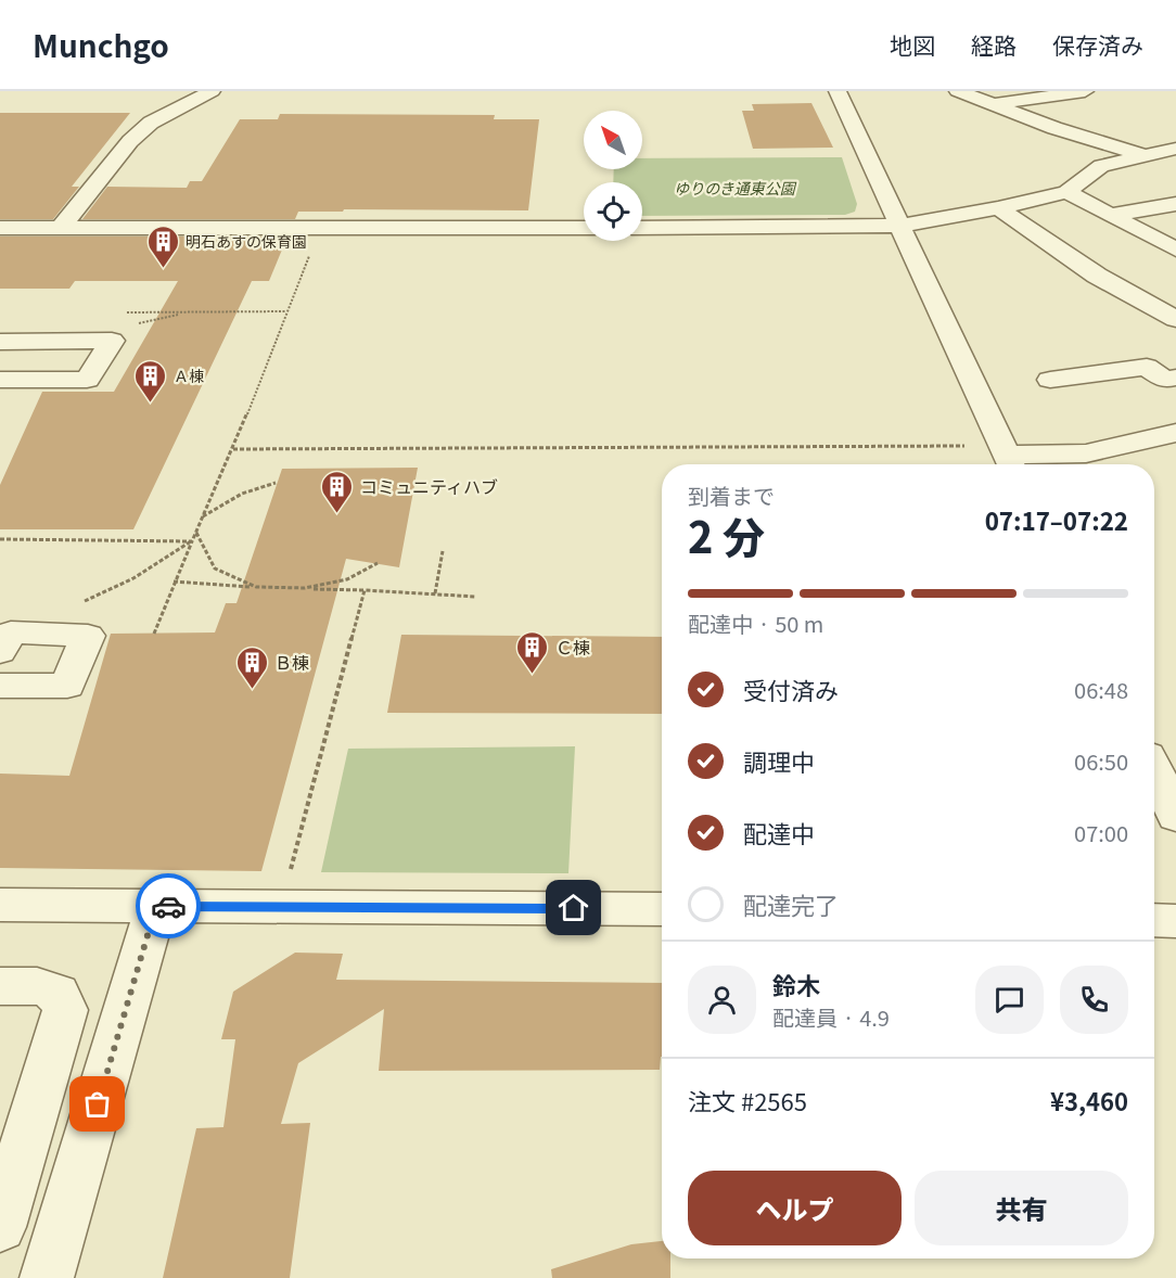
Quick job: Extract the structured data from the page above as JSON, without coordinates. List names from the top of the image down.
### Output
{
  "parks": ["ゆりのき通東公園"],
  "places": {
    "building": [
      "明石あすの保育園",
      "Ａ棟",
      "コミュニティハブ",
      "Ｃ棟",
      "Ｂ棟"
    ]
  },
  "north": "top left",
  "page": {
    "header": "Munchgo",
    "nav": ["地図", "経路", "保存済み"],
    "heading": ["2 分", "到着まで", "07:17–07:22"],
    "panel": [
      "鈴木",
      "配達員 · 4.9",
      "注文 #2565",
      "¥3,460"
    ],
    "bar": "配達中 · 50 m",
    "list": [
      ["受付済み", "06:48"],
      ["調理中", "06:50"],
      ["配達中", "07:00"],
      "配達完了"
    ],
    "buttons": ["ヘルプ", "共有"]
  }
}
